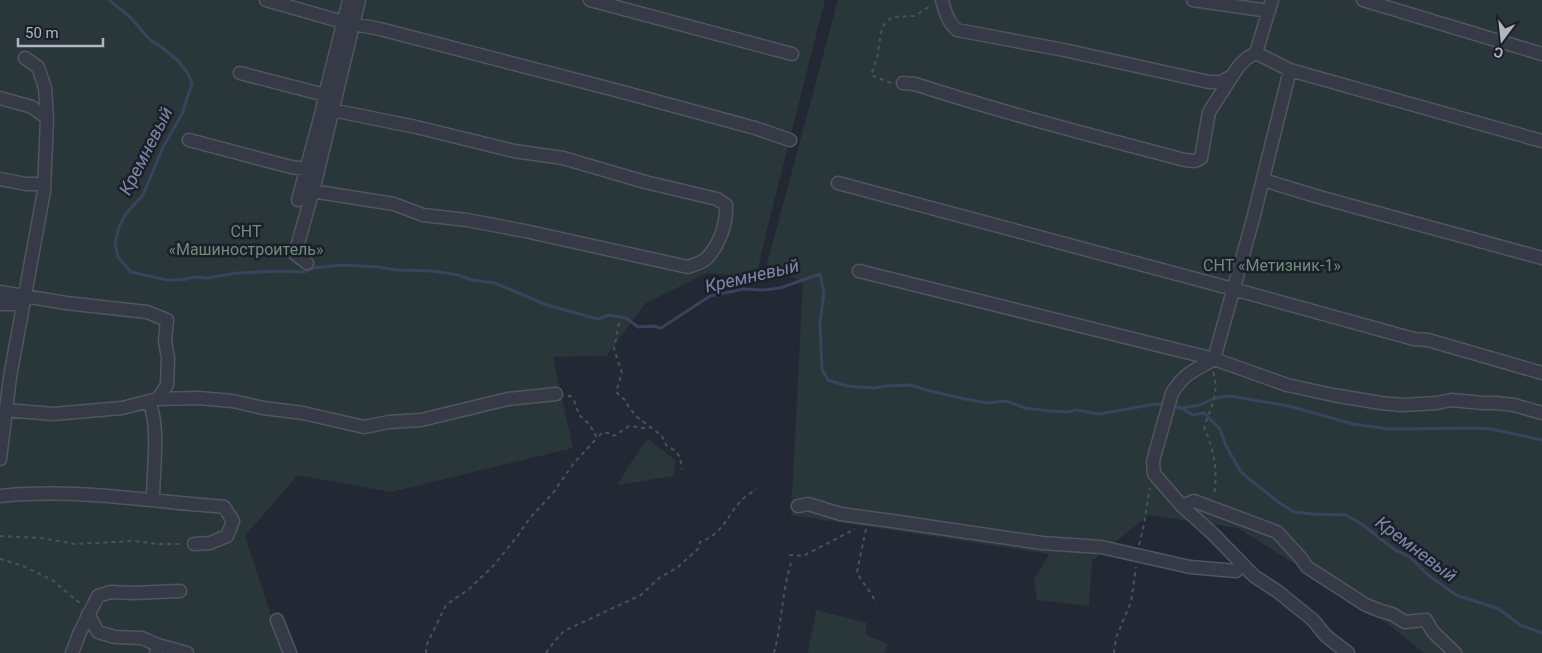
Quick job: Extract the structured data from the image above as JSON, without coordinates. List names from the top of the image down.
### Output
{
  "water": ["Кремневый"],
  "parks": ["СНТ «Машиностроитель»", "СНТ «Метизник-1»"],
  "scale_bar": "50 m",
  "north": "bottom"
}
